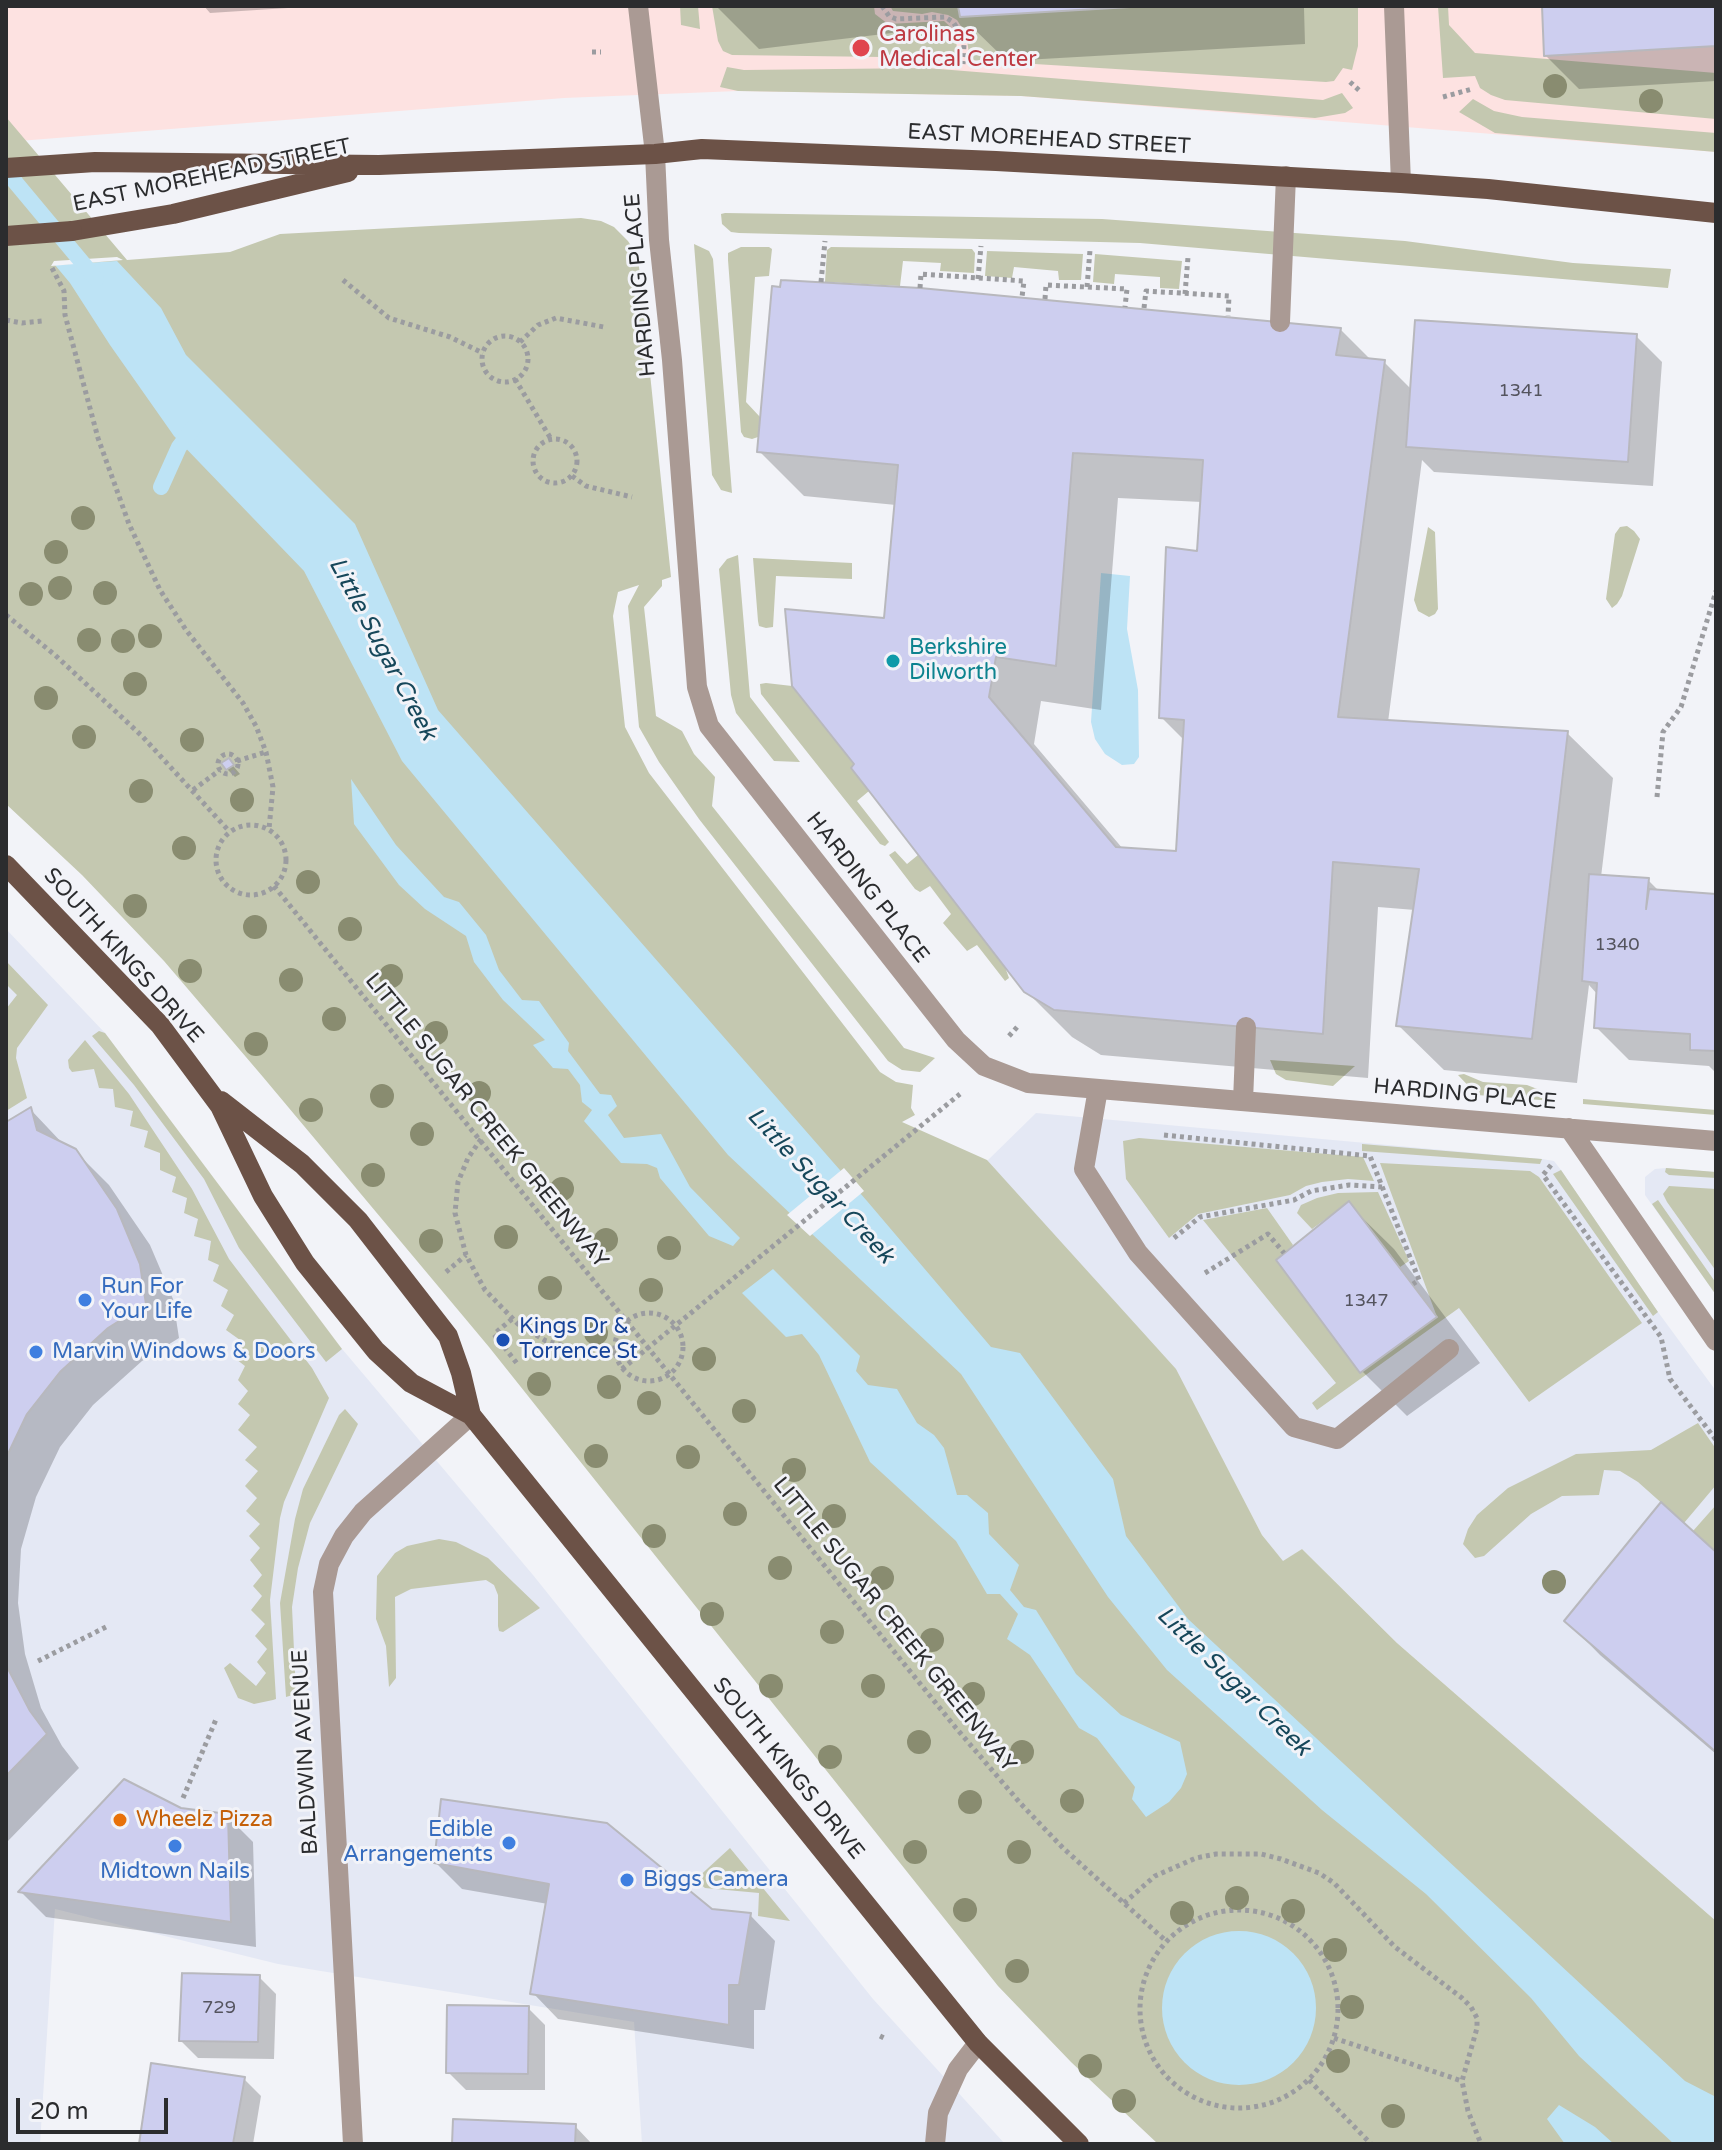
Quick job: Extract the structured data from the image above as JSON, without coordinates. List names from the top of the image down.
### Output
{
  "streets": {
    "main road": ["EAST MOREHEAD STREET", "SOUTH KINGS DRIVE"],
    "street": ["HARDING PLACE", "BALDWIN AVENUE"],
    "path": ["LITTLE SUGAR CREEK GREENWAY"]
  },
  "crossings": [
    ["EAST MOREHEAD STREET", "HARDING PLACE"],
    ["SOUTH KINGS DRIVE", "BALDWIN AVENUE"]
  ],
  "water": ["Little Sugar Creek"],
  "places": [
    "Carolinas Medical Center",
    "Berkshire Dilworth",
    "Run For Your Life",
    "Kings Dr & Torrence St",
    "Marvin Windows & Doors",
    "Wheelz Pizza",
    "Edible Arrangements",
    "Midtown Nails",
    "Biggs Camera"
  ],
  "house_numbers": [
    "1341",
    "1340",
    "1347",
    "729"
  ],
  "scale_bar": "20 m"
}
